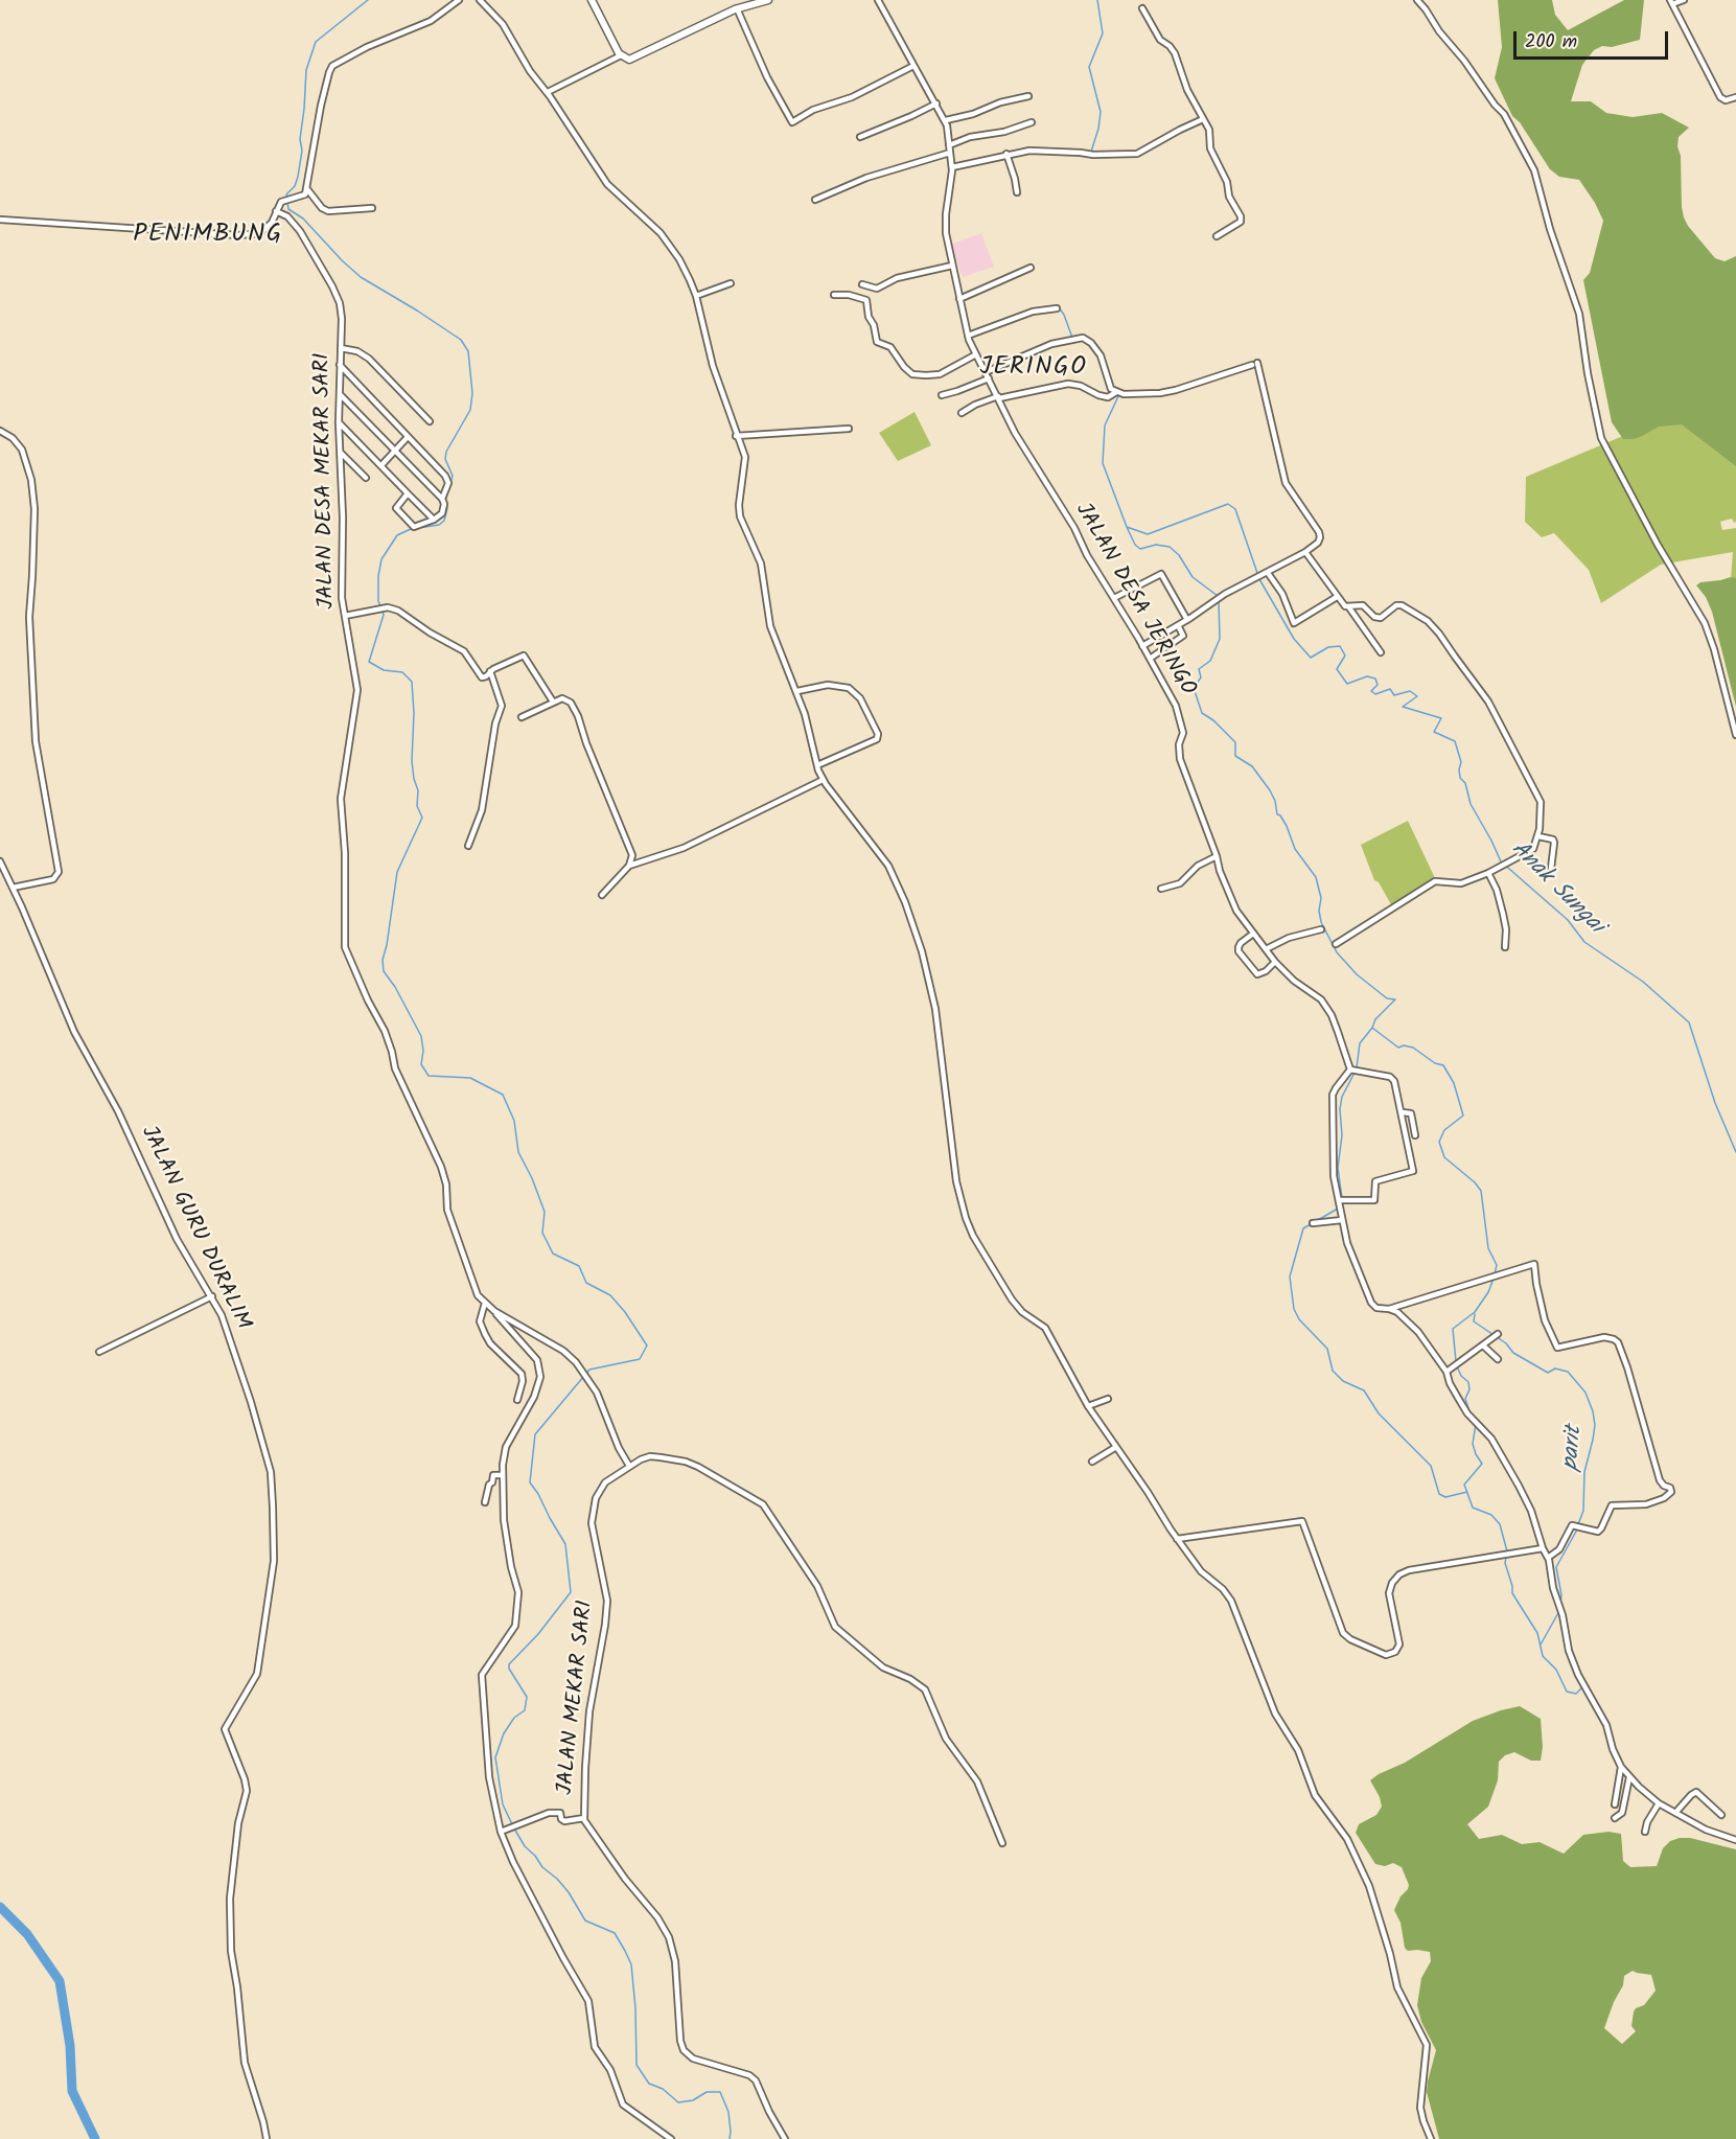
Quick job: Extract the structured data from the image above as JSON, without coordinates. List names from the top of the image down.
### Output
{
  "streets": {
    "street": [
      "JALAN DESA MEKAR SARI",
      "JALAN DESA JERINGO",
      "JALAN GURU DURALIM",
      "JALAN MEKAR SARI"
    ]
  },
  "crossings": [
    ["JALAN DESA MEKAR SARI", "JALAN MEKAR SARI"]
  ],
  "districts": ["PENIMBUNG", "JERINGO"],
  "water": ["Anak Sungai", "parit"],
  "scale_bar": "200 m"
}
